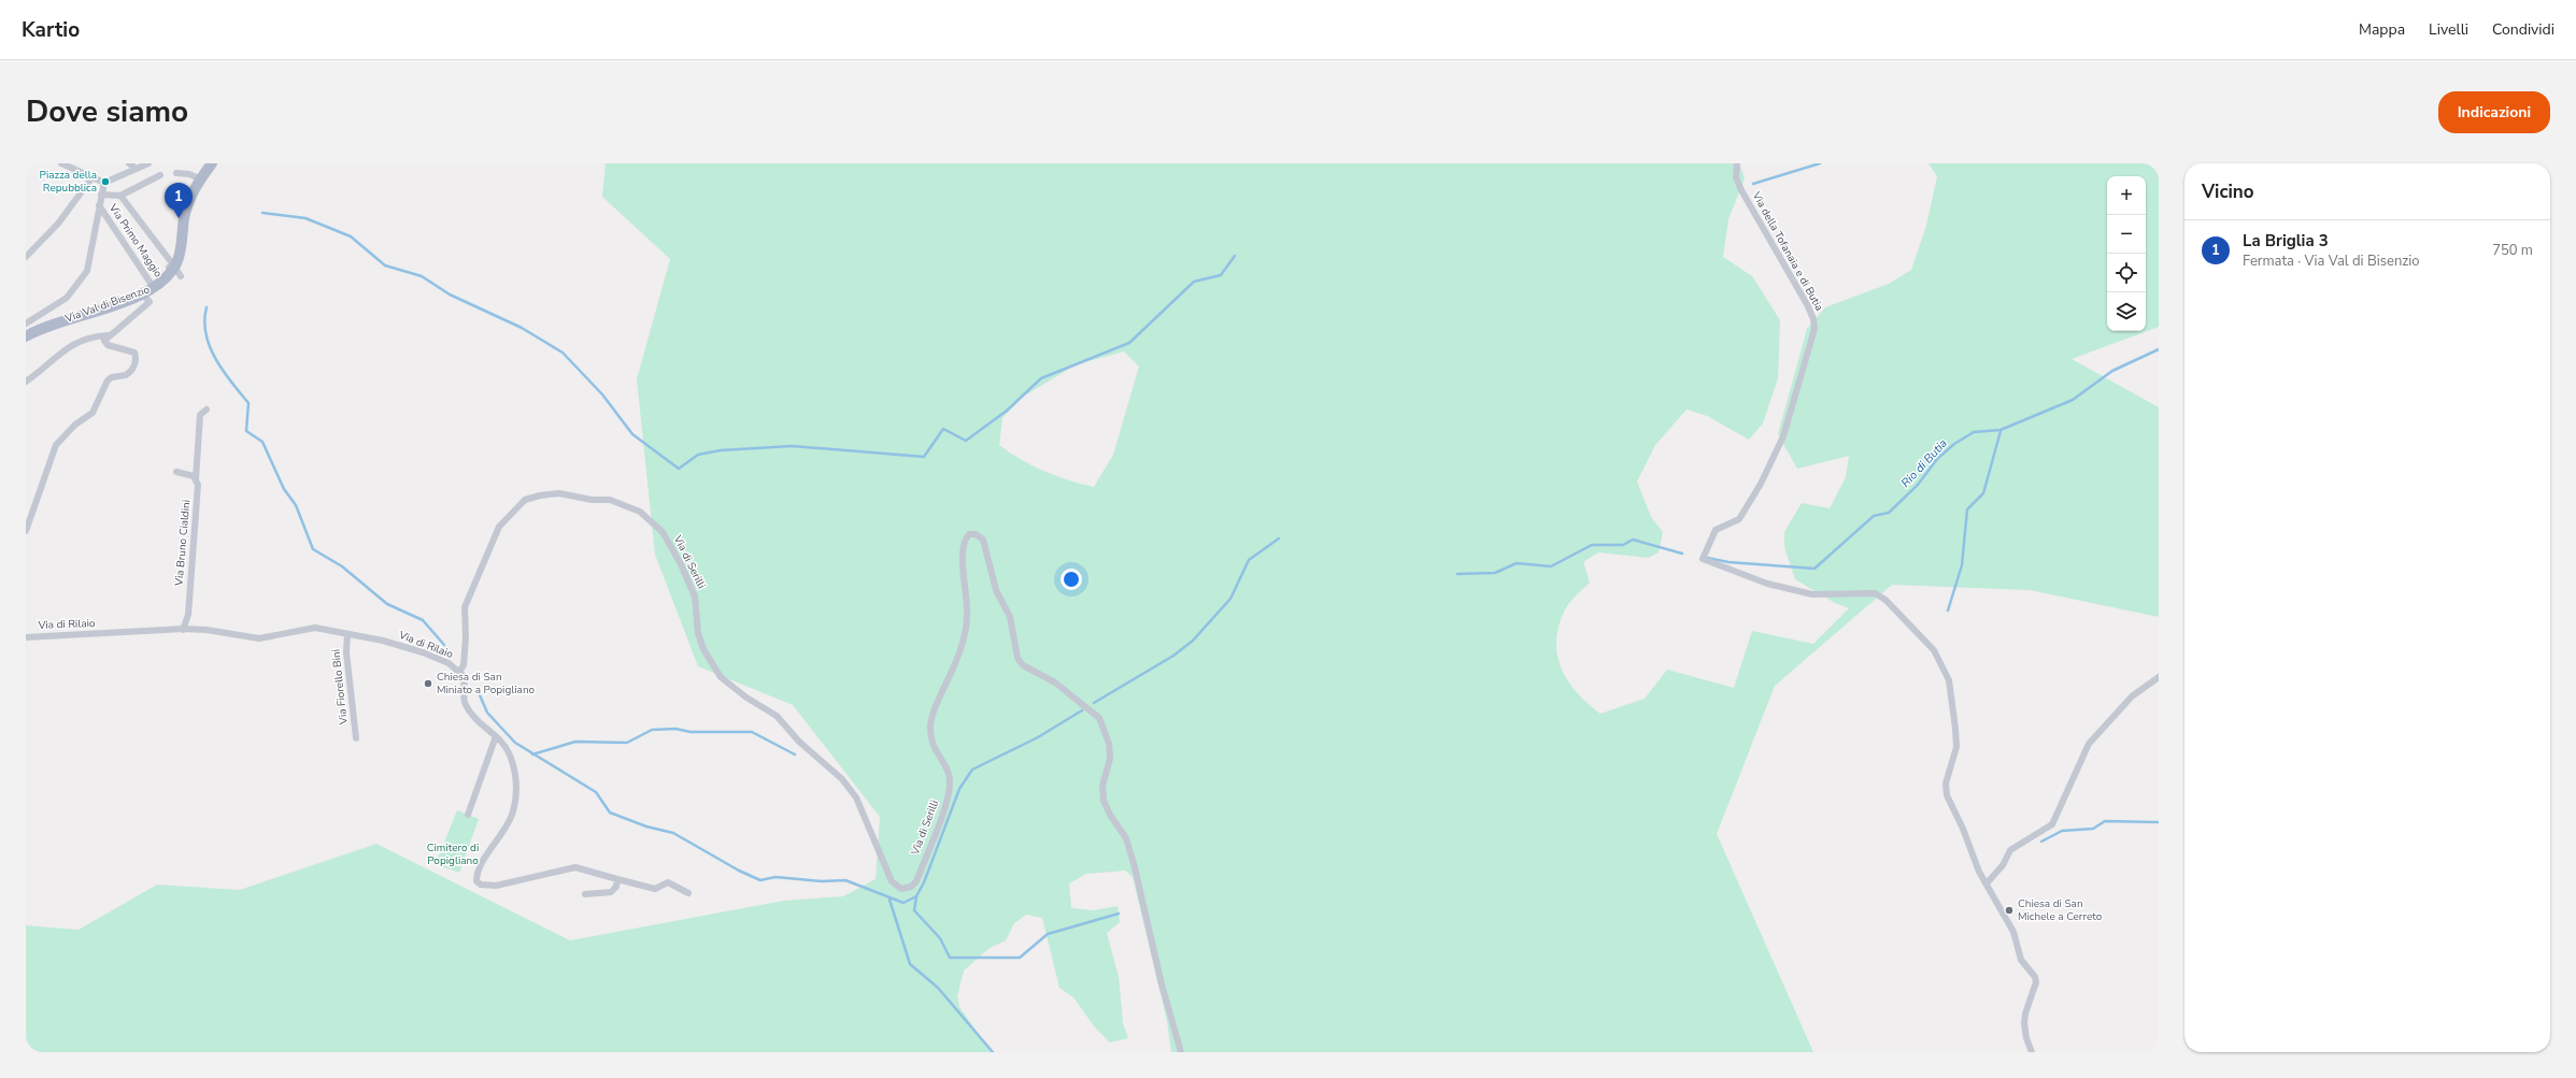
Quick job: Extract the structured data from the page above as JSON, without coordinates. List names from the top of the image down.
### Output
{
  "streets": {
    "main road": ["Via Val di Bisenzio"],
    "street": [
      "Via Primo Maggio",
      "Via della Tofanaia e di Butia",
      "Via Bruno Cialdini",
      "Via di Serilli",
      "Via di Rilaio",
      "Via Fiorello Bini"
    ]
  },
  "crossings": [
    ["Via Primo Maggio", "Via Val di Bisenzio"],
    ["Via Bruno Cialdini", "Via di Rilaio"],
    ["Via di Serilli", "Via di Rilaio"],
    ["Via di Rilaio", "Via Fiorello Bini"]
  ],
  "water": ["Rio di Butia"],
  "parks": ["Cimitero di Popigliano"],
  "places": ["Piazza della Repubblica", "Chiesa di San Miniato a Popigliano", "Chiesa di San Michele a Cerreto"],
  "page": {
    "header": "Kartio",
    "nav": ["Mappa", "Livelli", "Condividi"],
    "title": "Dove siamo",
    "buttons": "Indicazioni",
    "heading": "Vicino",
    "map_buttons": ["+", "−"],
    "pins": "1",
    "list": [
      {
        "mark": "1",
        "name": "La Briglia 3",
        "note": "Fermata · Via Val di Bisenzio",
        "value": "750 m"
      }
    ]
  }
}
